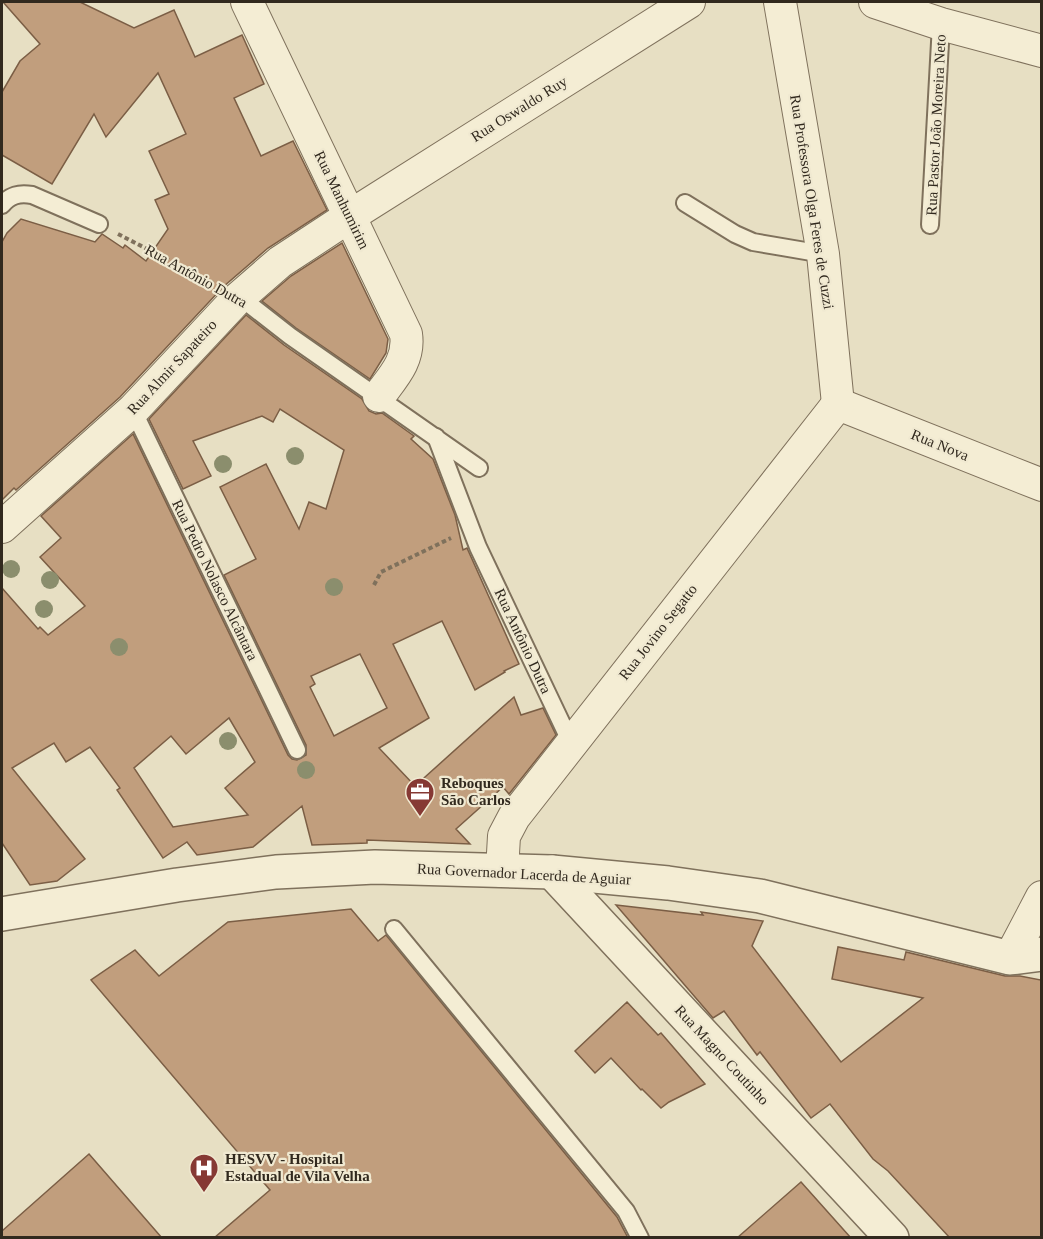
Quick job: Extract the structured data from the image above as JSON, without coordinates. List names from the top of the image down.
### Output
{
  "streets": {
    "street": [
      "Rua Oswaldo Ruy",
      "Rua Manhumirim",
      "Rua Professora Olga Feres de Cuzzi",
      "Rua Almir Sapateiro",
      "Rua Nova",
      "Rua Jovino Segatto",
      "Rua Governador Lacerda de Aguiar",
      "Rua Magno Coutinho"
    ],
    "lane": ["Rua Pastor João Moreira Neto", "Rua Antônio Dutra", "Rua Pedro Nolasco Alcântara"]
  },
  "crossings": [
    ["Rua Oswaldo Ruy", "Rua Manhumirim"],
    ["Rua Oswaldo Ruy", "Rua Almir Sapateiro"],
    ["Rua Manhumirim", "Rua Antônio Dutra"],
    ["Rua Manhumirim", "Rua Almir Sapateiro"],
    ["Rua Professora Olga Feres de Cuzzi", "Rua Nova"],
    ["Rua Professora Olga Feres de Cuzzi", "Rua Jovino Segatto"],
    ["Rua Antônio Dutra", "Rua Almir Sapateiro"],
    ["Rua Antônio Dutra", "Rua Jovino Segatto"],
    ["Rua Almir Sapateiro", "Rua Pedro Nolasco Alcântara"],
    ["Rua Nova", "Rua Jovino Segatto"],
    ["Rua Jovino Segatto", "Rua Governador Lacerda de Aguiar"],
    ["Rua Governador Lacerda de Aguiar", "Rua Magno Coutinho"]
  ],
  "places": {
    "office": ["Reboques São Carlos"],
    "hospital": ["HESVV - Hospital Estadual de Vila Velha"]
  }
}
